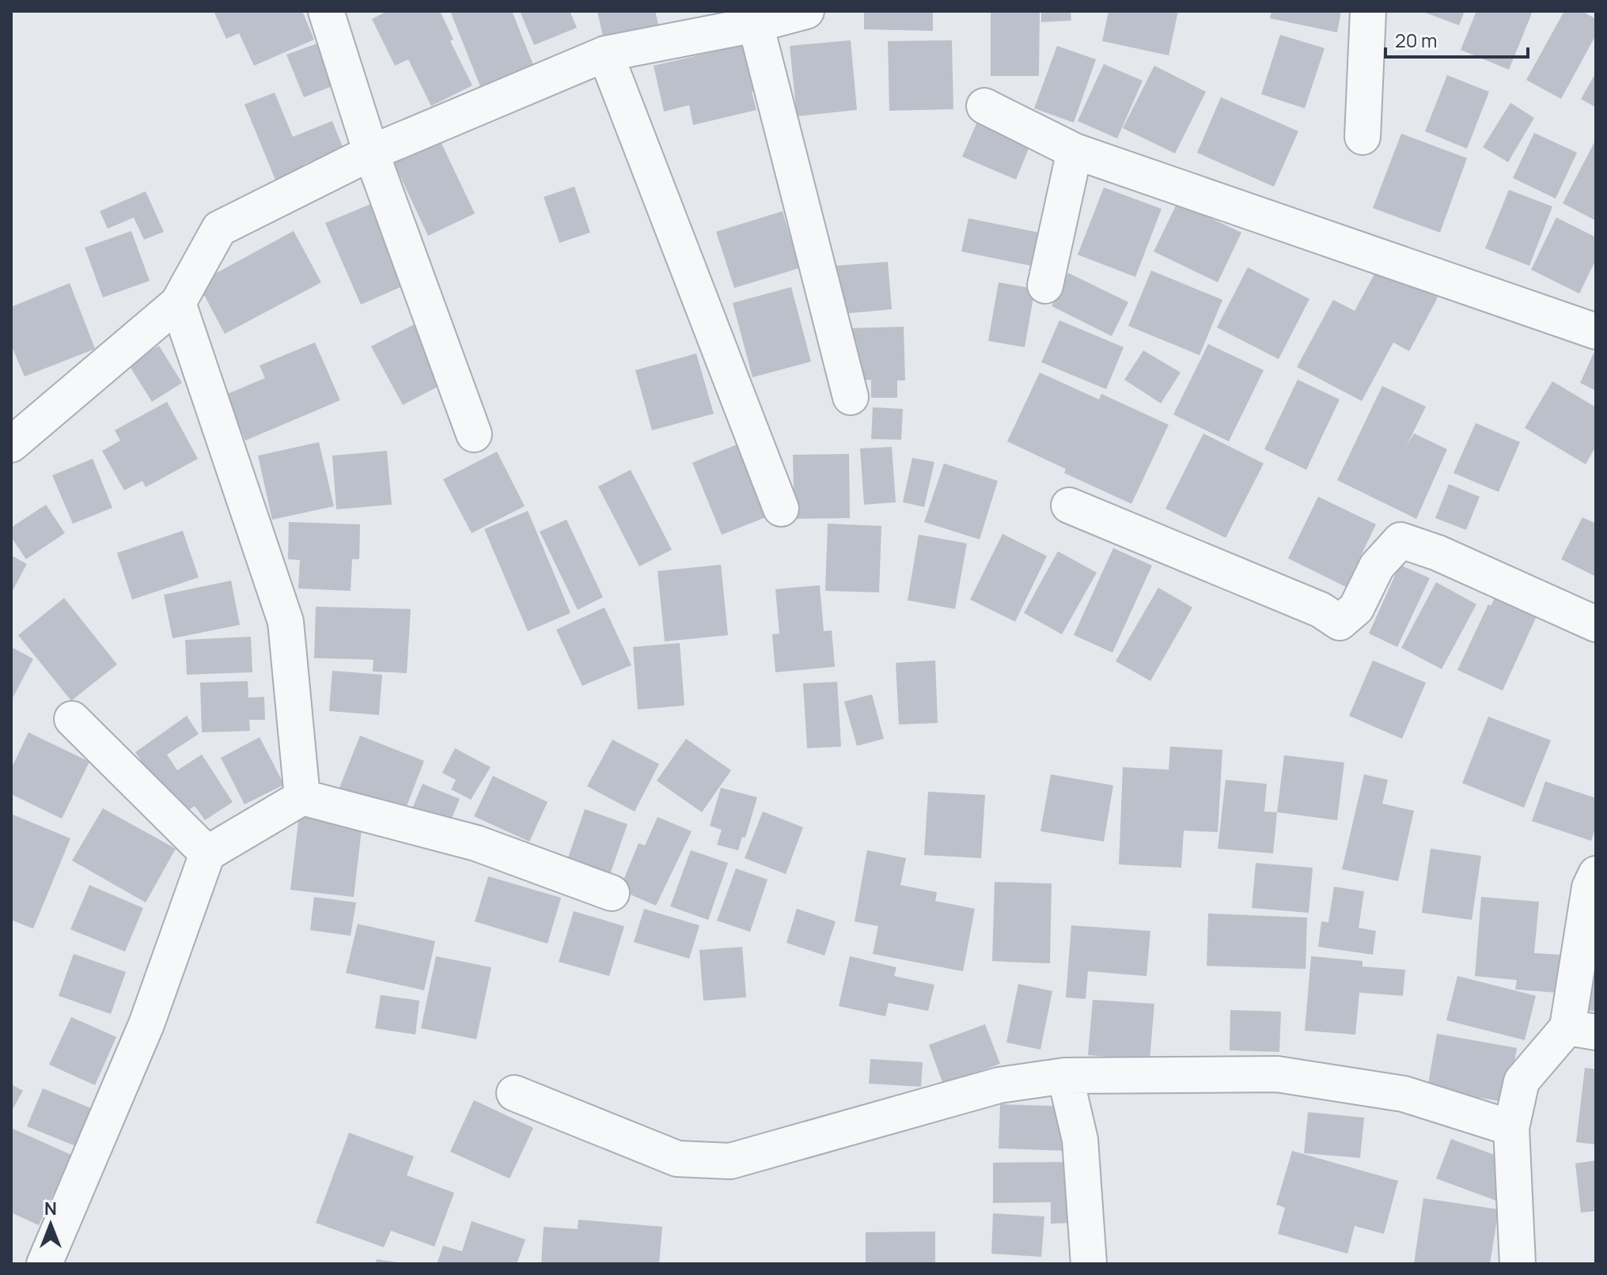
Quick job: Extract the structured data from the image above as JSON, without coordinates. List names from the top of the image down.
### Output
{
  "scale_bar": "20 m",
  "north": "top"
}
